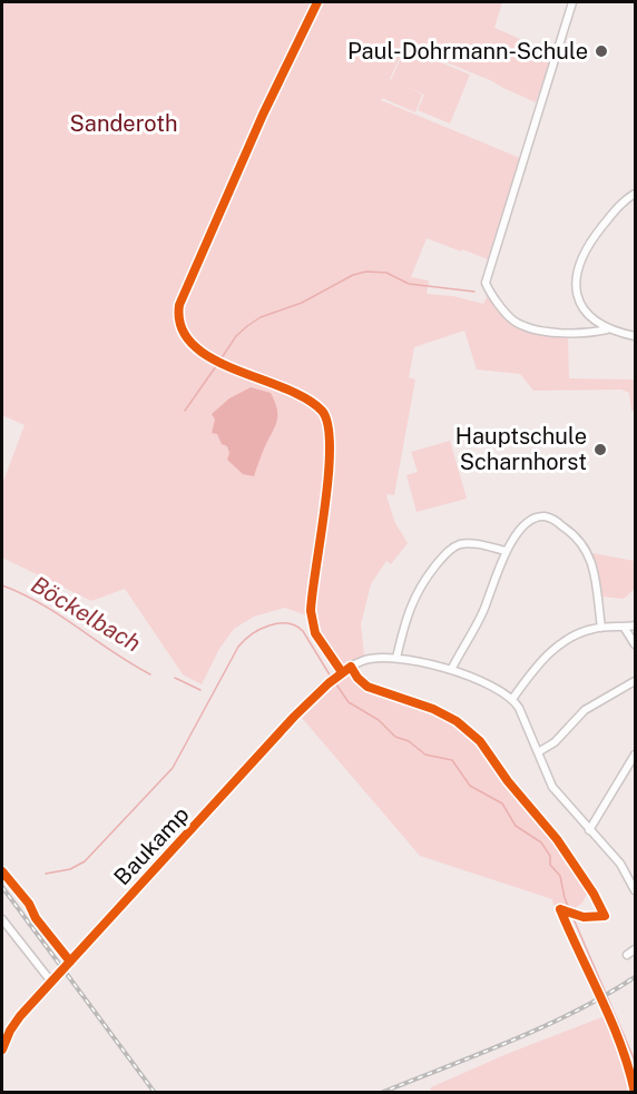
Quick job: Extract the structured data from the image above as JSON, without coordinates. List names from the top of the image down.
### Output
{
  "streets": {
    "street": ["Baukamp"]
  },
  "water": ["Böckelbach"],
  "parks": ["Sanderoth"],
  "places": ["Paul-Dohrmann-Schule", "Hauptschule Scharnhorst"]
}
